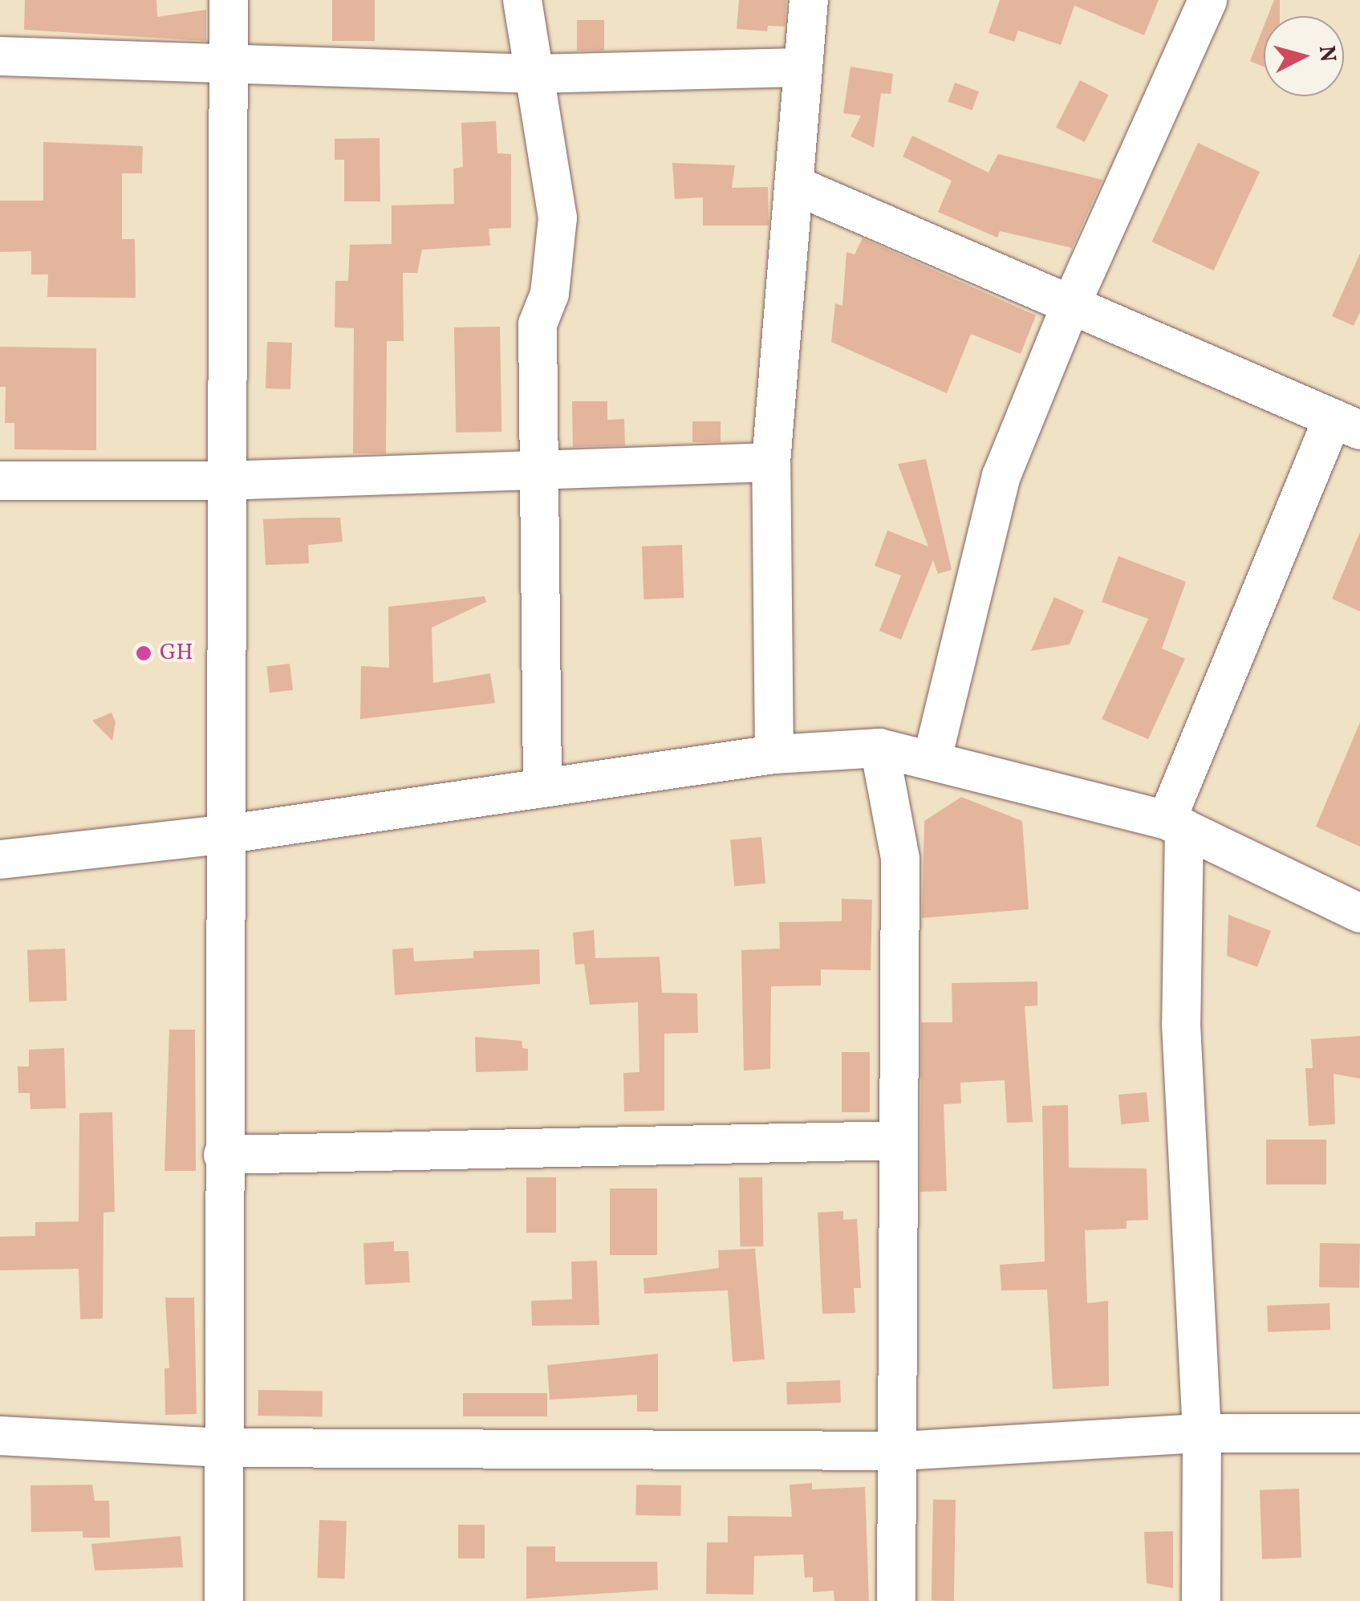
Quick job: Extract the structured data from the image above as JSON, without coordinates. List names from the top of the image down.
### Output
{
  "places": ["GH"],
  "north": "right"
}
